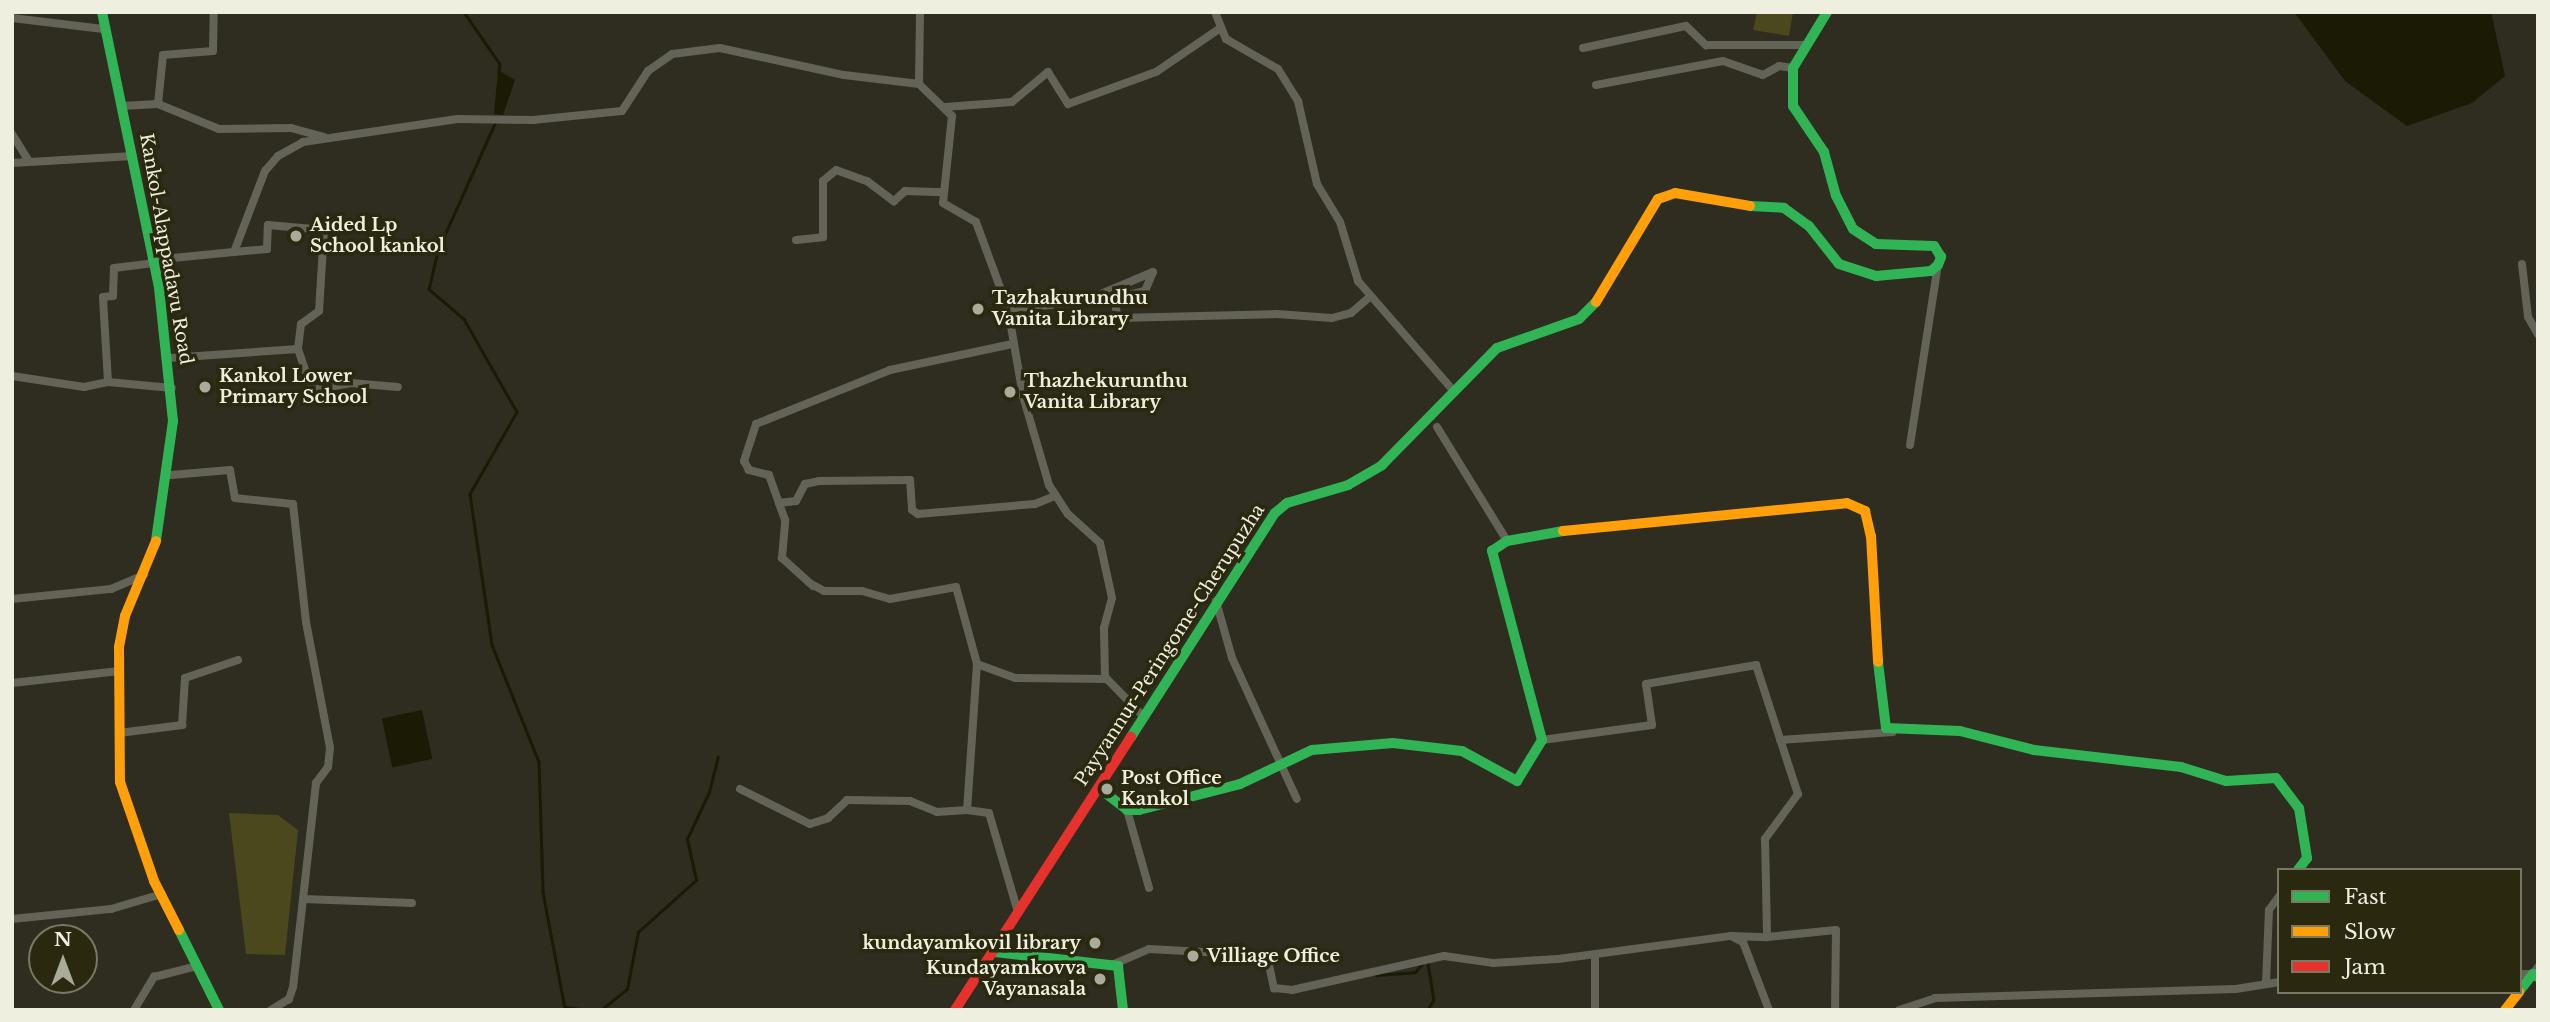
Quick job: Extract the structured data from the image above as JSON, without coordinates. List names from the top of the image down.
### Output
{
  "streets": {
    "main road": ["Kankol-Alappadavu Road", "Payyannur-Peringome-Cherupuzha"]
  },
  "places": [
    "Aided Lp School kankol",
    "Tazhakurundhu Vanita Library",
    "Kankol Lower Primary School",
    "Thazhekurunthu Vanita Library",
    "Post Office Kankol",
    "kundayamkovil library",
    "Villiage Office",
    "Kundayamkovva Vayanasala"
  ],
  "legend": ["Fast", "Slow", "Jam"],
  "north": "top"
}
